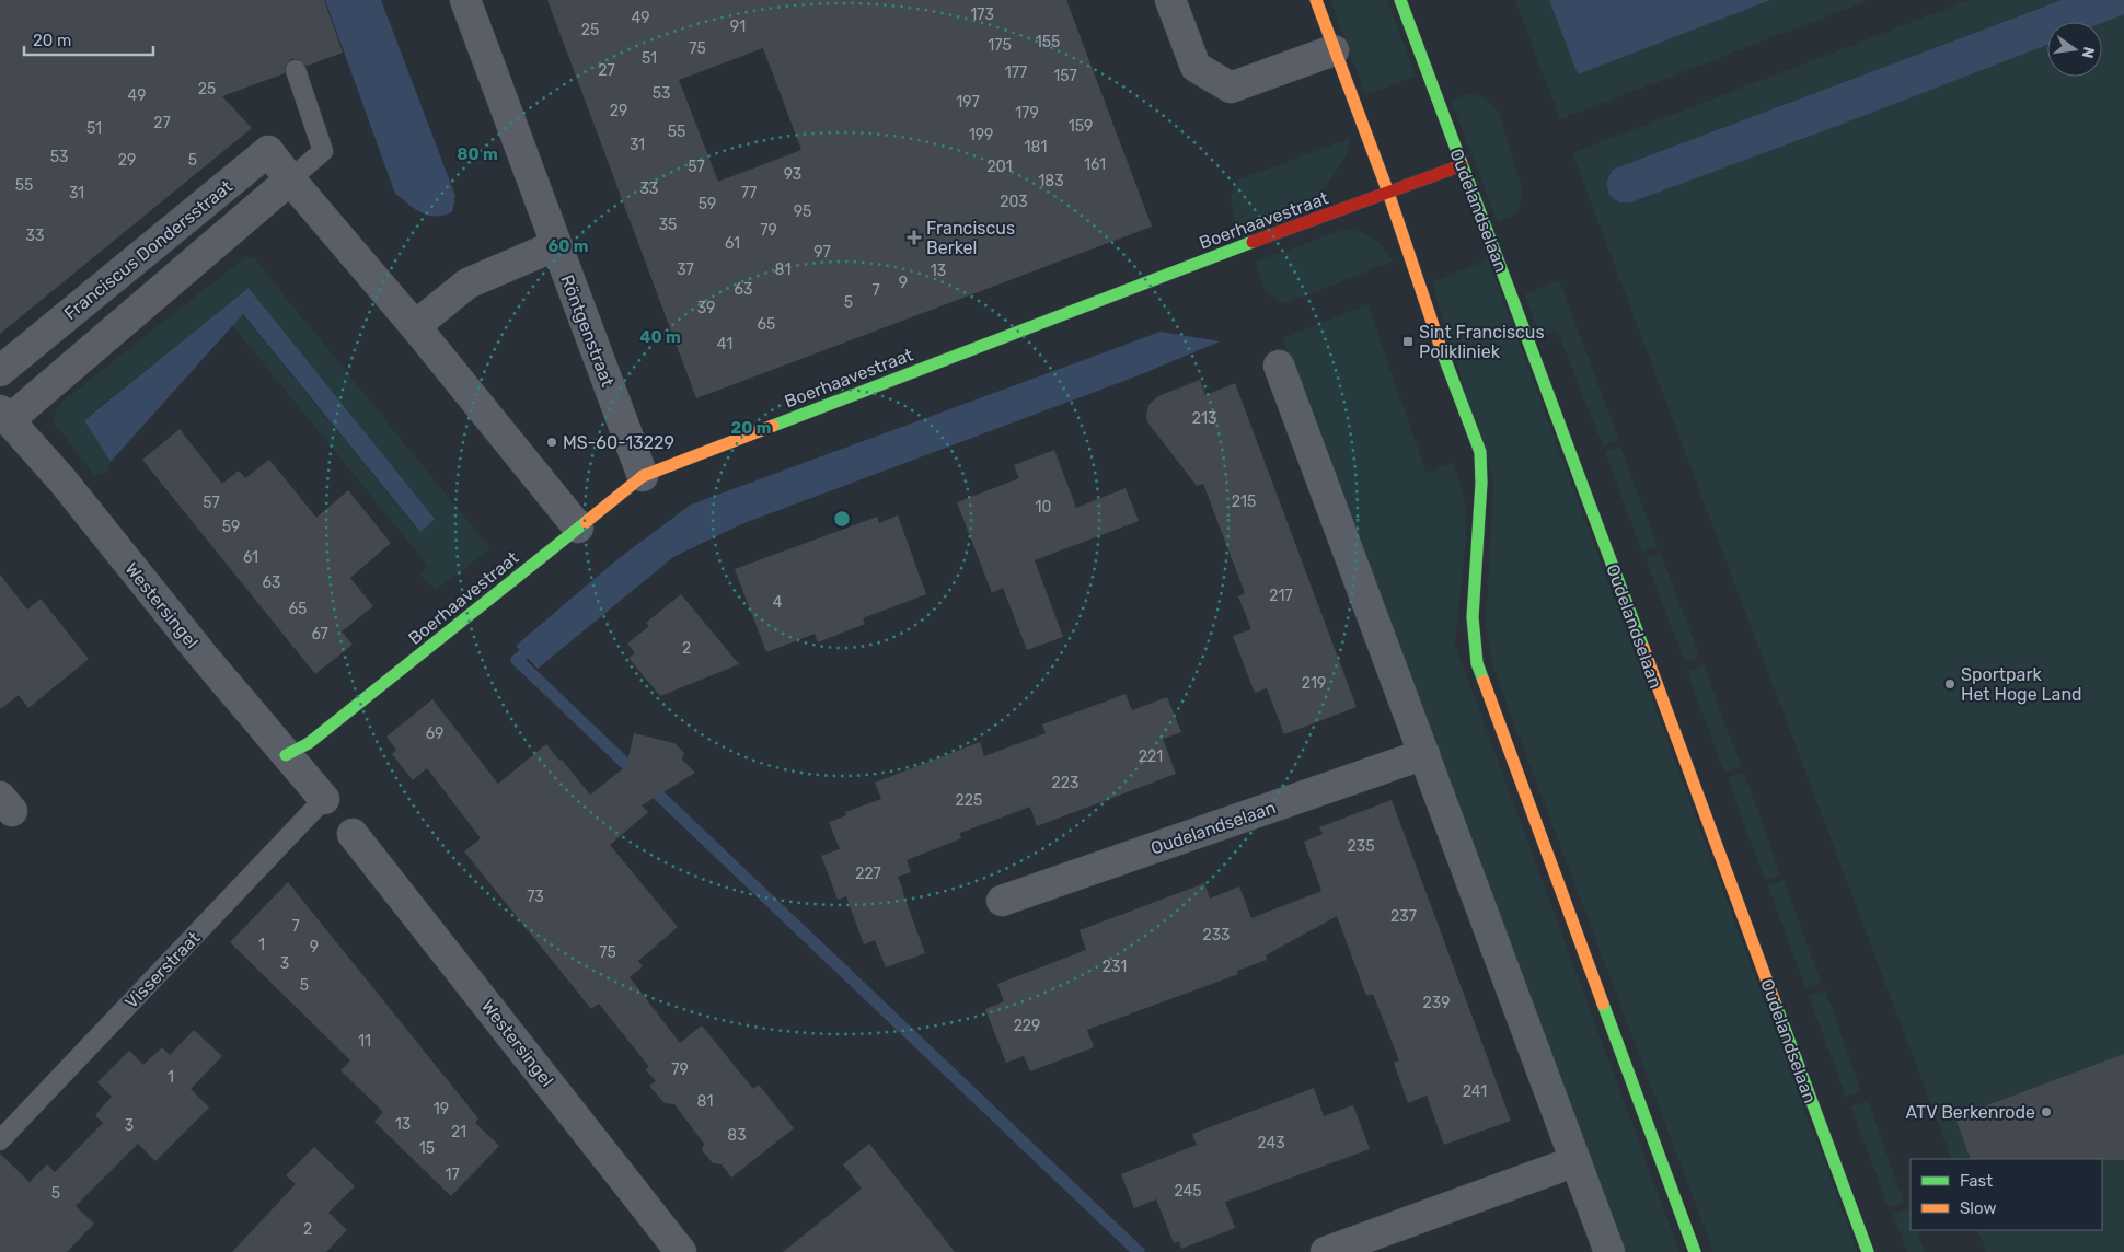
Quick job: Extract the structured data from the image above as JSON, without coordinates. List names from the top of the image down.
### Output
{
  "streets": {
    "street": [
      "Oudelandselaan",
      "Boerhaavestraat",
      "Franciscus Dondersstraat",
      "Röntgenstraat",
      "Westersingel"
    ],
    "lane": ["Visserstraat"]
  },
  "crossings": [
    ["Oudelandselaan", "Boerhaavestraat"],
    ["Boerhaavestraat", "Franciscus Dondersstraat"],
    ["Boerhaavestraat", "Röntgenstraat"],
    ["Boerhaavestraat", "Westersingel"],
    ["Franciscus Dondersstraat", "Westersingel"],
    ["Westersingel", "Visserstraat"]
  ],
  "places": {
    "health": ["Franciscus Berkel"],
    "transit": ["Sint Franciscus Polikliniek"],
    "other": ["MS-60-13229", "Sportpark Het Hoge Land", "ATV Berkenrode"]
  },
  "house_numbers": [
    "173",
    "49",
    "91",
    "25",
    "155",
    "175",
    "75",
    "51",
    "27",
    "177",
    "157",
    "25",
    "53",
    "49",
    "197",
    "29",
    "179",
    "27",
    "159",
    "51",
    "55",
    "199",
    "31",
    "181",
    "53",
    "29",
    "5",
    "161",
    "57",
    "201",
    "93",
    "183",
    "55",
    "33",
    "31",
    "77",
    "203",
    "59",
    "95",
    "35",
    "79",
    "33",
    "61",
    "97",
    "37",
    "81",
    "13",
    "9",
    "63",
    "7",
    "5",
    "39",
    "65",
    "41",
    "213",
    "215",
    "57",
    "10",
    "59",
    "61",
    "63",
    "217",
    "4",
    "65",
    "67",
    "2",
    "219",
    "69",
    "221",
    "223",
    "225",
    "235",
    "227",
    "73",
    "237",
    "7",
    "233",
    "1",
    "9",
    "75",
    "3",
    "231",
    "5",
    "239",
    "229",
    "11",
    "79",
    "1",
    "241",
    "81",
    "19",
    "13",
    "3",
    "21",
    "83",
    "243",
    "15",
    "17",
    "245",
    "5",
    "2"
  ],
  "legend": ["Fast", "Slow"],
  "scale_bar": "20 m",
  "north": "right",
  "rings": [
    "80 m",
    "60 m",
    "40 m",
    "20 m"
  ]
}
